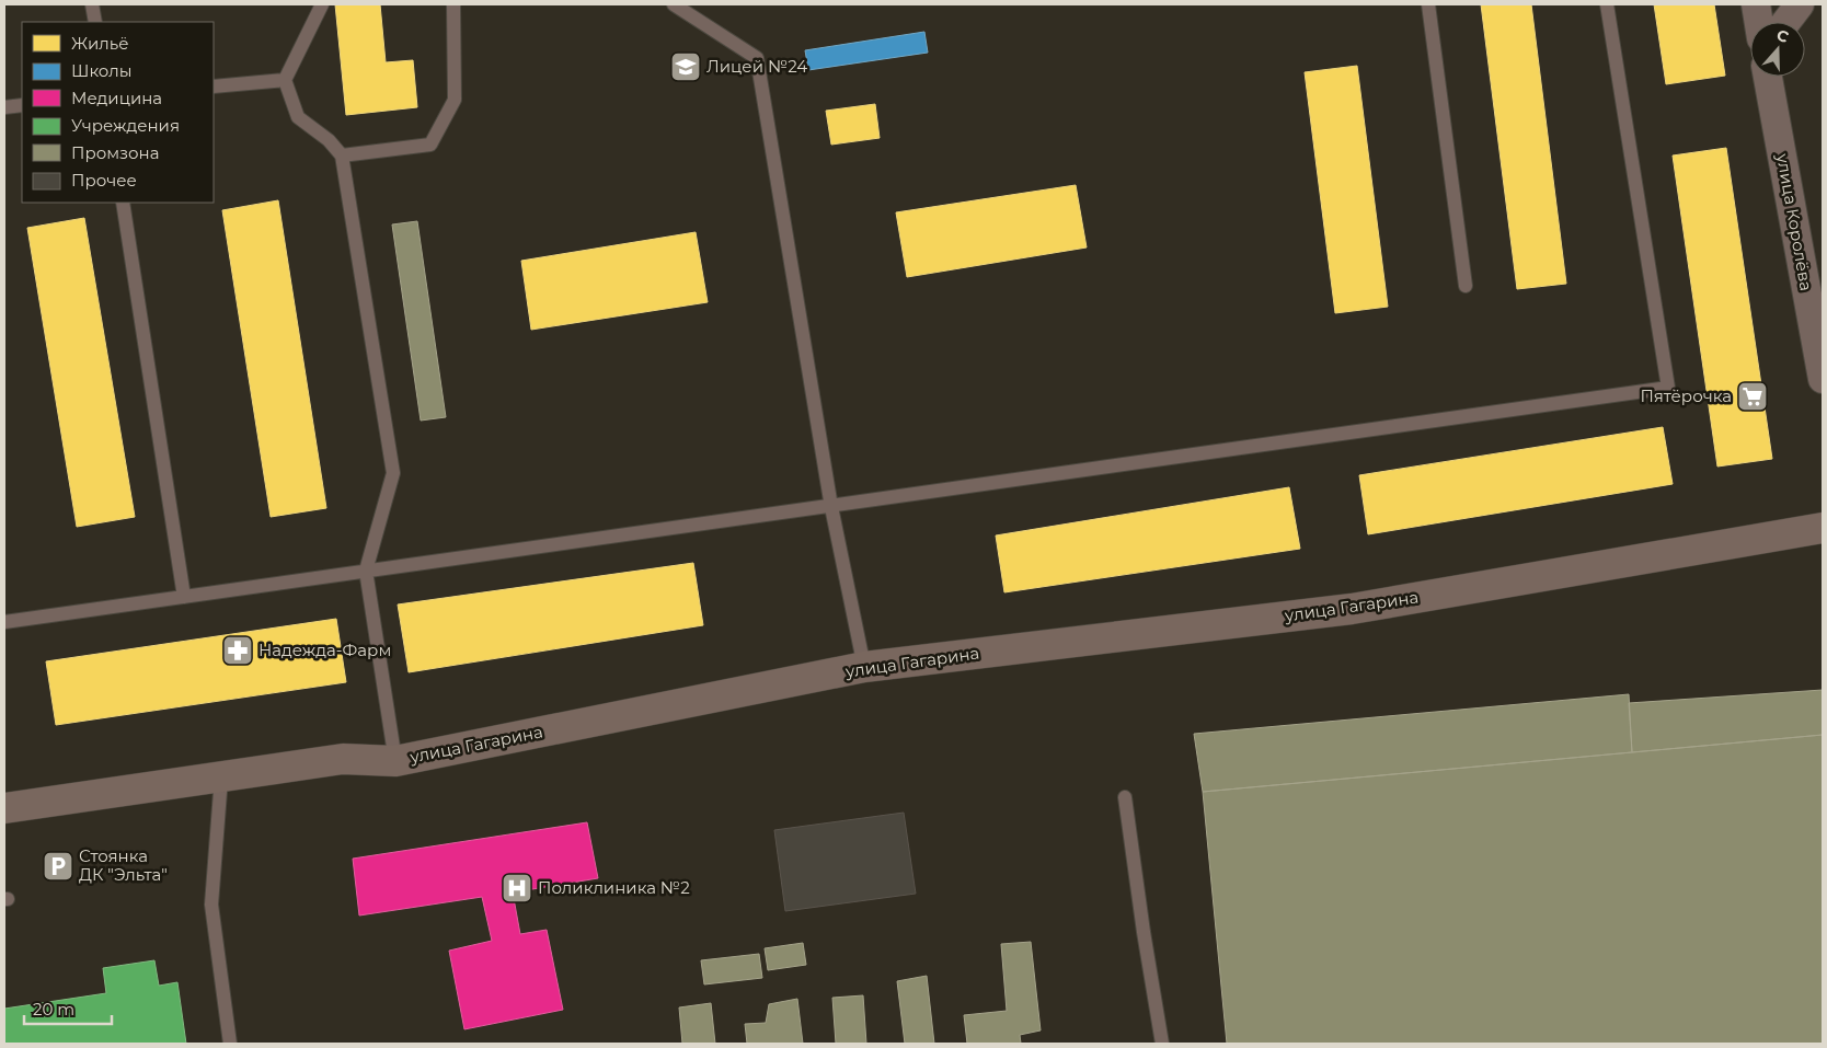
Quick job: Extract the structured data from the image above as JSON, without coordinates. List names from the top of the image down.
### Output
{
  "streets": {
    "street": ["улица Королёва", "улица Гагарина"]
  },
  "places": {
    "school or university": ["Лицей №24"],
    "supermarket": ["Пятёрочка"],
    "pharmacy": ["Надежда-Фарм"],
    "parking": ["Стоянка ДК \"Эльта\""],
    "hospital": ["Поликлиника №2"]
  },
  "legend": [
    "Жильё",
    "Школы",
    "Медицина",
    "Учреждения",
    "Промзона",
    "Прочее"
  ],
  "scale_bar": "20 m",
  "north": "top"
}
